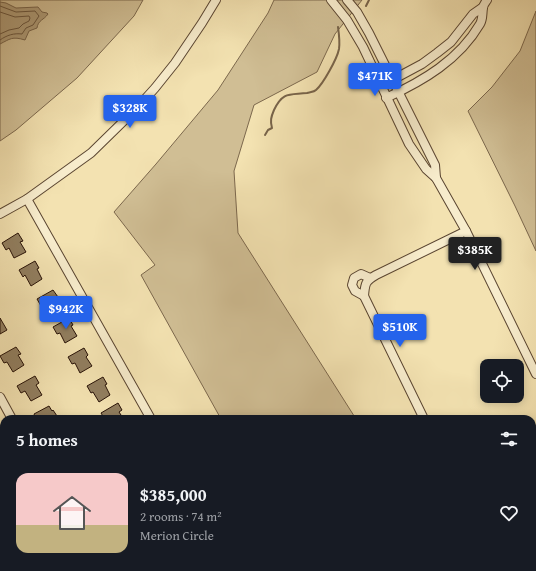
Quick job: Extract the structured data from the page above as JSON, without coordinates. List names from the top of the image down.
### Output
{
  "page": {
    "price": [
      "$471K",
      "$328K",
      "$385K",
      "$942K",
      "$510K"
    ],
    "heading": "5 homes",
    "list": [
      {
        "name": "$385,000",
        "note": "2 rooms · 74 m² · Merion Circle"
      }
    ]
  }
}
